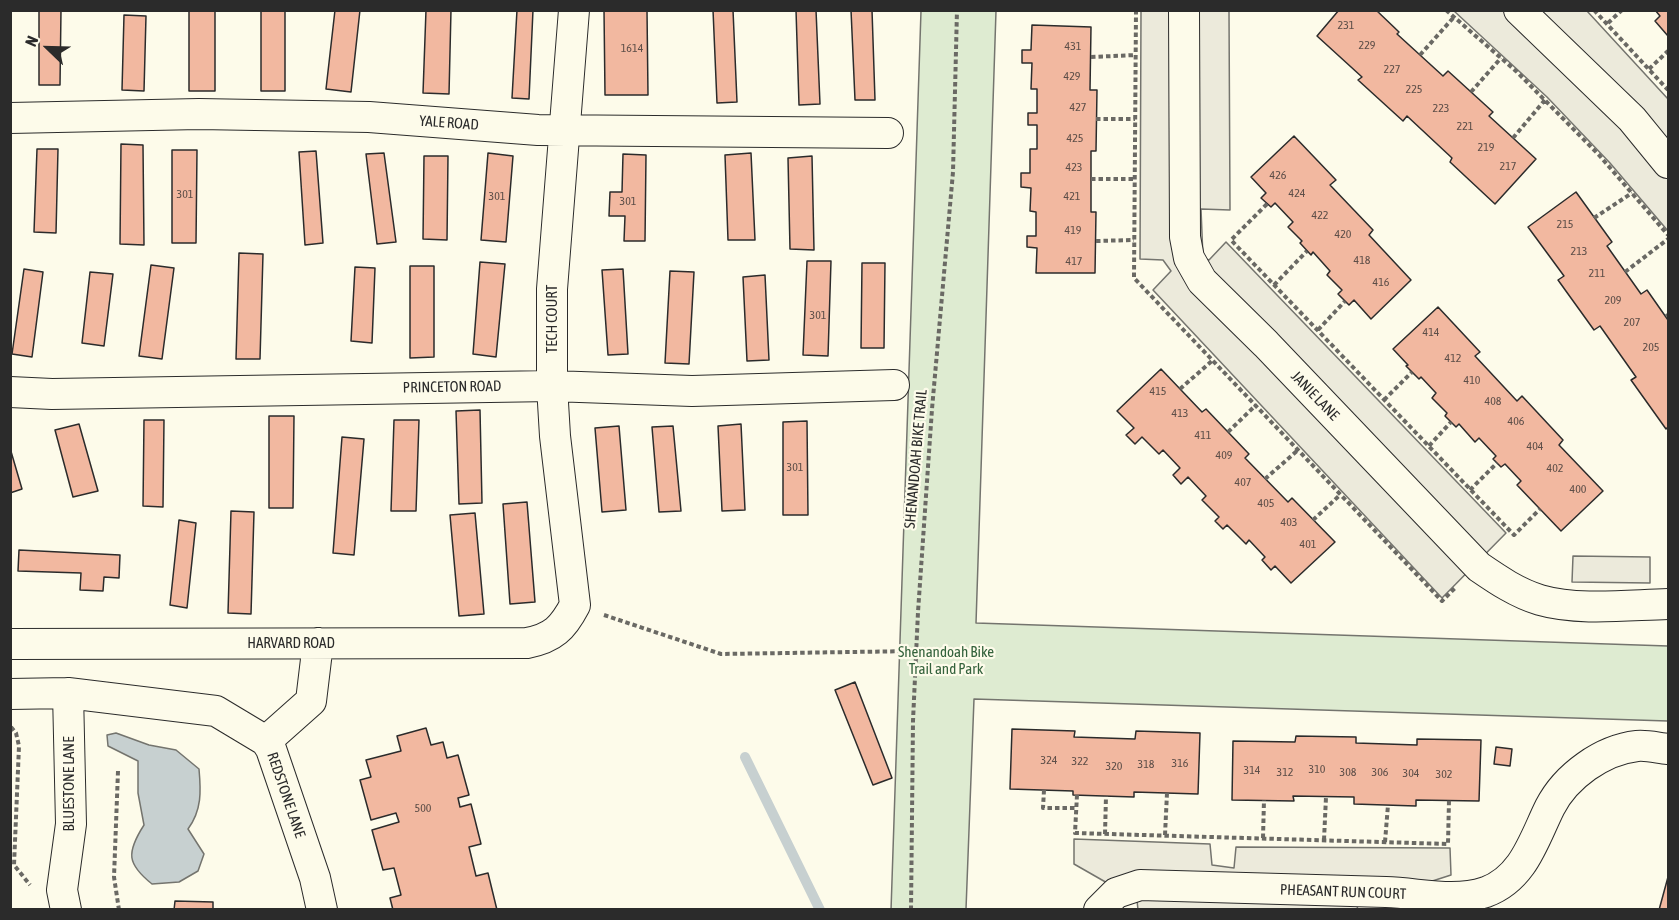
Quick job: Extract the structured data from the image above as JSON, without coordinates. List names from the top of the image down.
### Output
{
  "streets": {
    "street": [
      "YALE ROAD",
      "TECH COURT",
      "PRINCETON ROAD",
      "JANIE LANE",
      "HARVARD ROAD",
      "BLUESTONE LANE",
      "REDSTONE LANE",
      "PHEASANT RUN COURT"
    ],
    "path": ["SHENANDOAH BIKE TRAIL"]
  },
  "crossings": [
    ["YALE ROAD", "TECH COURT"],
    ["TECH COURT", "PRINCETON ROAD"],
    ["TECH COURT", "HARVARD ROAD"],
    ["BLUESTONE LANE", "REDSTONE LANE"]
  ],
  "parks": ["Shenandoah Bike Trail and Park"],
  "house_numbers": [
    "231",
    "229",
    "431",
    "1614",
    "227",
    "429",
    "225",
    "427",
    "223",
    "221",
    "425",
    "219",
    "217",
    "423",
    "426",
    "424",
    "301",
    "301",
    "421",
    "301",
    "422",
    "215",
    "419",
    "420",
    "213",
    "418",
    "417",
    "211",
    "416",
    "209",
    "301",
    "207",
    "414",
    "205",
    "412",
    "410",
    "415",
    "408",
    "413",
    "406",
    "411",
    "404",
    "409",
    "301",
    "402",
    "407",
    "400",
    "405",
    "403",
    "401",
    "324",
    "322",
    "316",
    "318",
    "320",
    "310",
    "314",
    "312",
    "308",
    "306",
    "304",
    "302",
    "500"
  ],
  "north": "top left"
}
